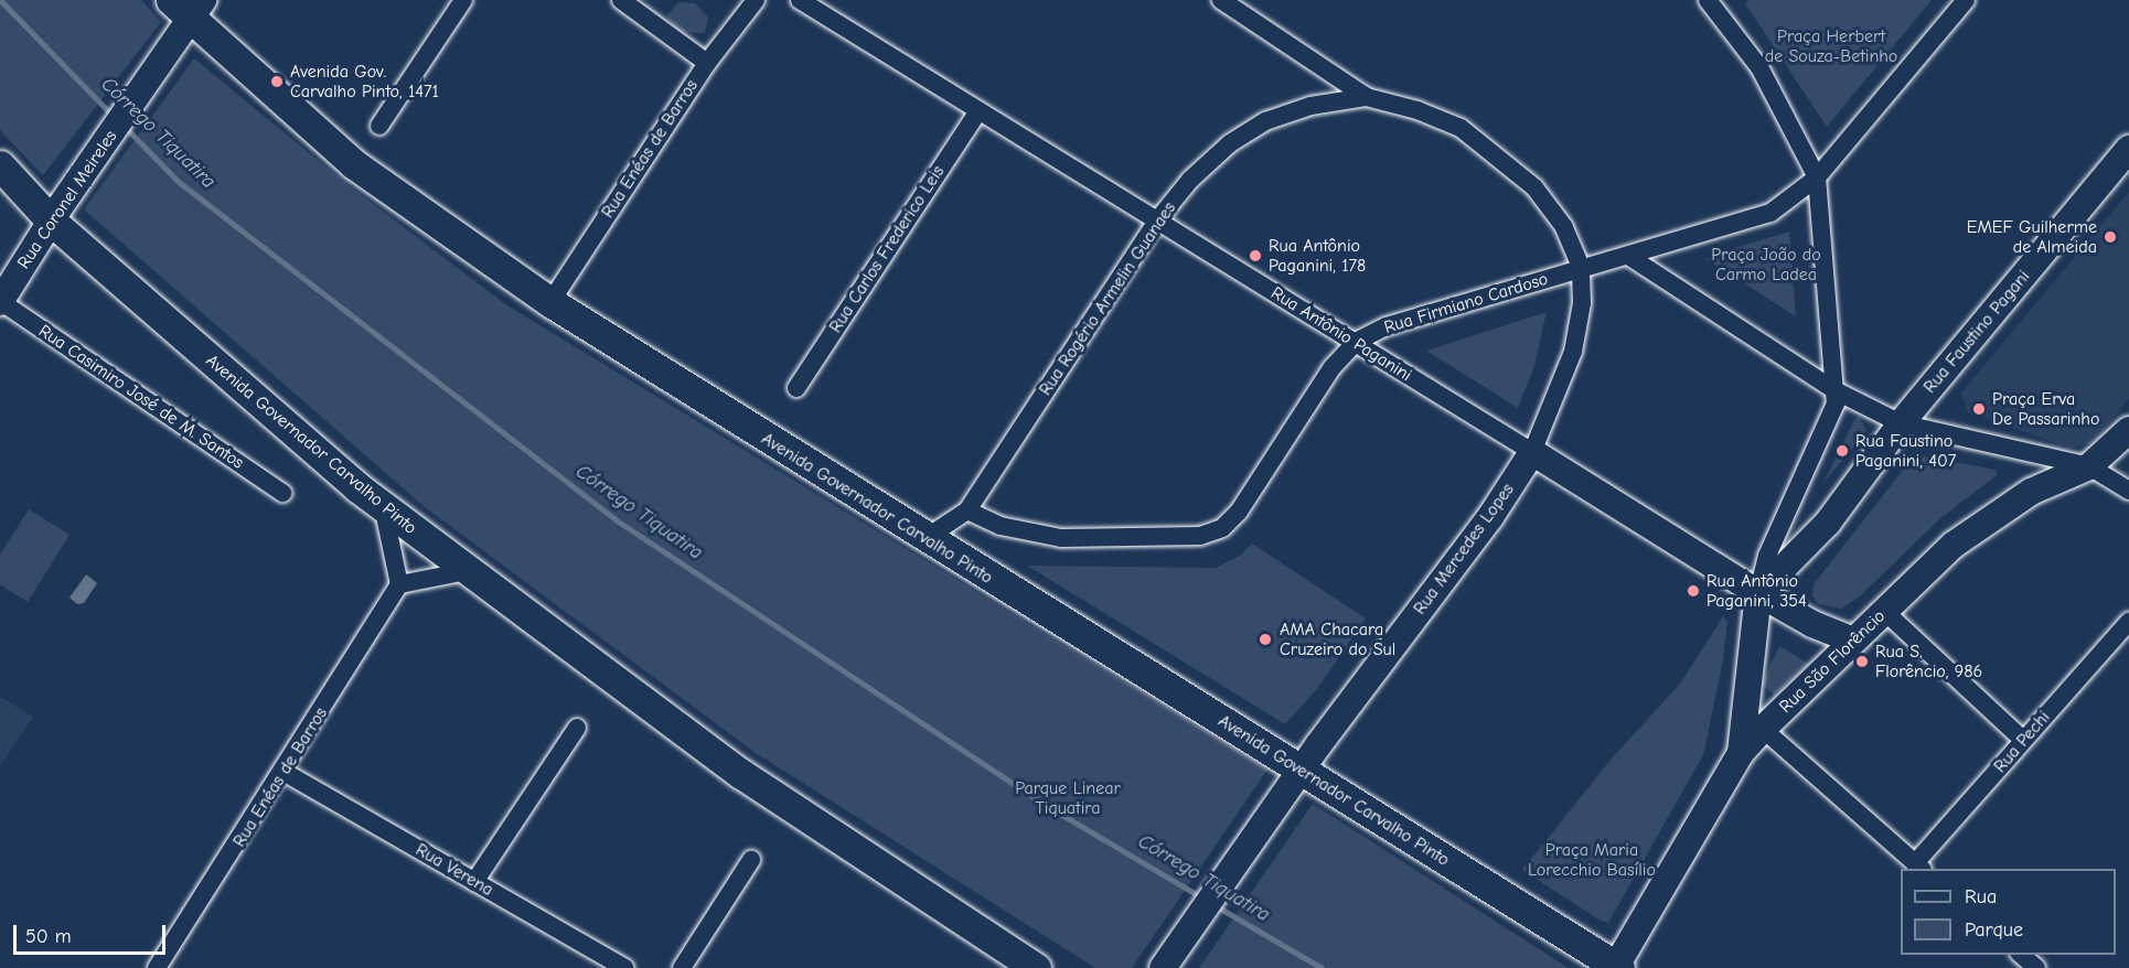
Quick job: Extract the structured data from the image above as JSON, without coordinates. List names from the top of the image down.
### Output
{
  "streets": {
    "main road": ["Avenida Governador Carvalho Pinto"],
    "street": [
      "Rua Enéas de Barros",
      "Rua Coronel Meireles",
      "Rua Carlos Frederico Leis",
      "Rua Rogério Armelin Guanaes",
      "Rua Firmiano Cardoso",
      "Rua Faustino Pagani",
      "Rua Antônio Paganini",
      "Rua Casimiro José de M. Santos",
      "Rua Mercedes Lopes",
      "Rua São Florêncio",
      "Rua Pechi",
      "Rua Verena"
    ]
  },
  "crossings": [
    ["Rua Enéas de Barros", "Avenida Governador Carvalho Pinto"],
    ["Rua Enéas de Barros", "Rua Verena"],
    ["Rua Coronel Meireles", "Rua Casimiro José de M. Santos"],
    ["Rua Coronel Meireles", "Avenida Governador Carvalho Pinto"],
    ["Rua Carlos Frederico Leis", "Rua Antônio Paganini"],
    ["Rua Rogério Armelin Guanaes", "Rua Firmiano Cardoso"],
    ["Rua Rogério Armelin Guanaes", "Rua Antônio Paganini"],
    ["Rua Rogério Armelin Guanaes", "Avenida Governador Carvalho Pinto"],
    ["Rua Firmiano Cardoso", "Rua Antônio Paganini"],
    ["Rua Faustino Pagani", "Rua Antônio Paganini"],
    ["Rua Antônio Paganini", "Rua Mercedes Lopes"],
    ["Rua Antônio Paganini", "Rua São Florêncio"],
    ["Avenida Governador Carvalho Pinto", "Rua Mercedes Lopes"],
    ["Avenida Governador Carvalho Pinto", "Rua São Florêncio"]
  ],
  "water": ["Córrego Tiquatira"],
  "parks": [
    "Praça Herbert de Souza-Betinho",
    "Praça João do Carmo Ladea",
    "Parque Linear Tiquatira",
    "Praça Maria Lorecchio Basílio"
  ],
  "places": [
    "Avenida Gov. Carvalho Pinto, 1471",
    "EMEF Guilherme de Almeida",
    "Rua Antônio Paganini, 178",
    "Praça Erva De Passarinho",
    "Rua Faustino Paganini, 407",
    "Rua Antônio Paganini, 354",
    "AMA Chacara Cruzeiro do Sul",
    "Rua S. Florêncio, 986"
  ],
  "legend": ["Rua", "Parque"],
  "scale_bar": "50 m"
}
